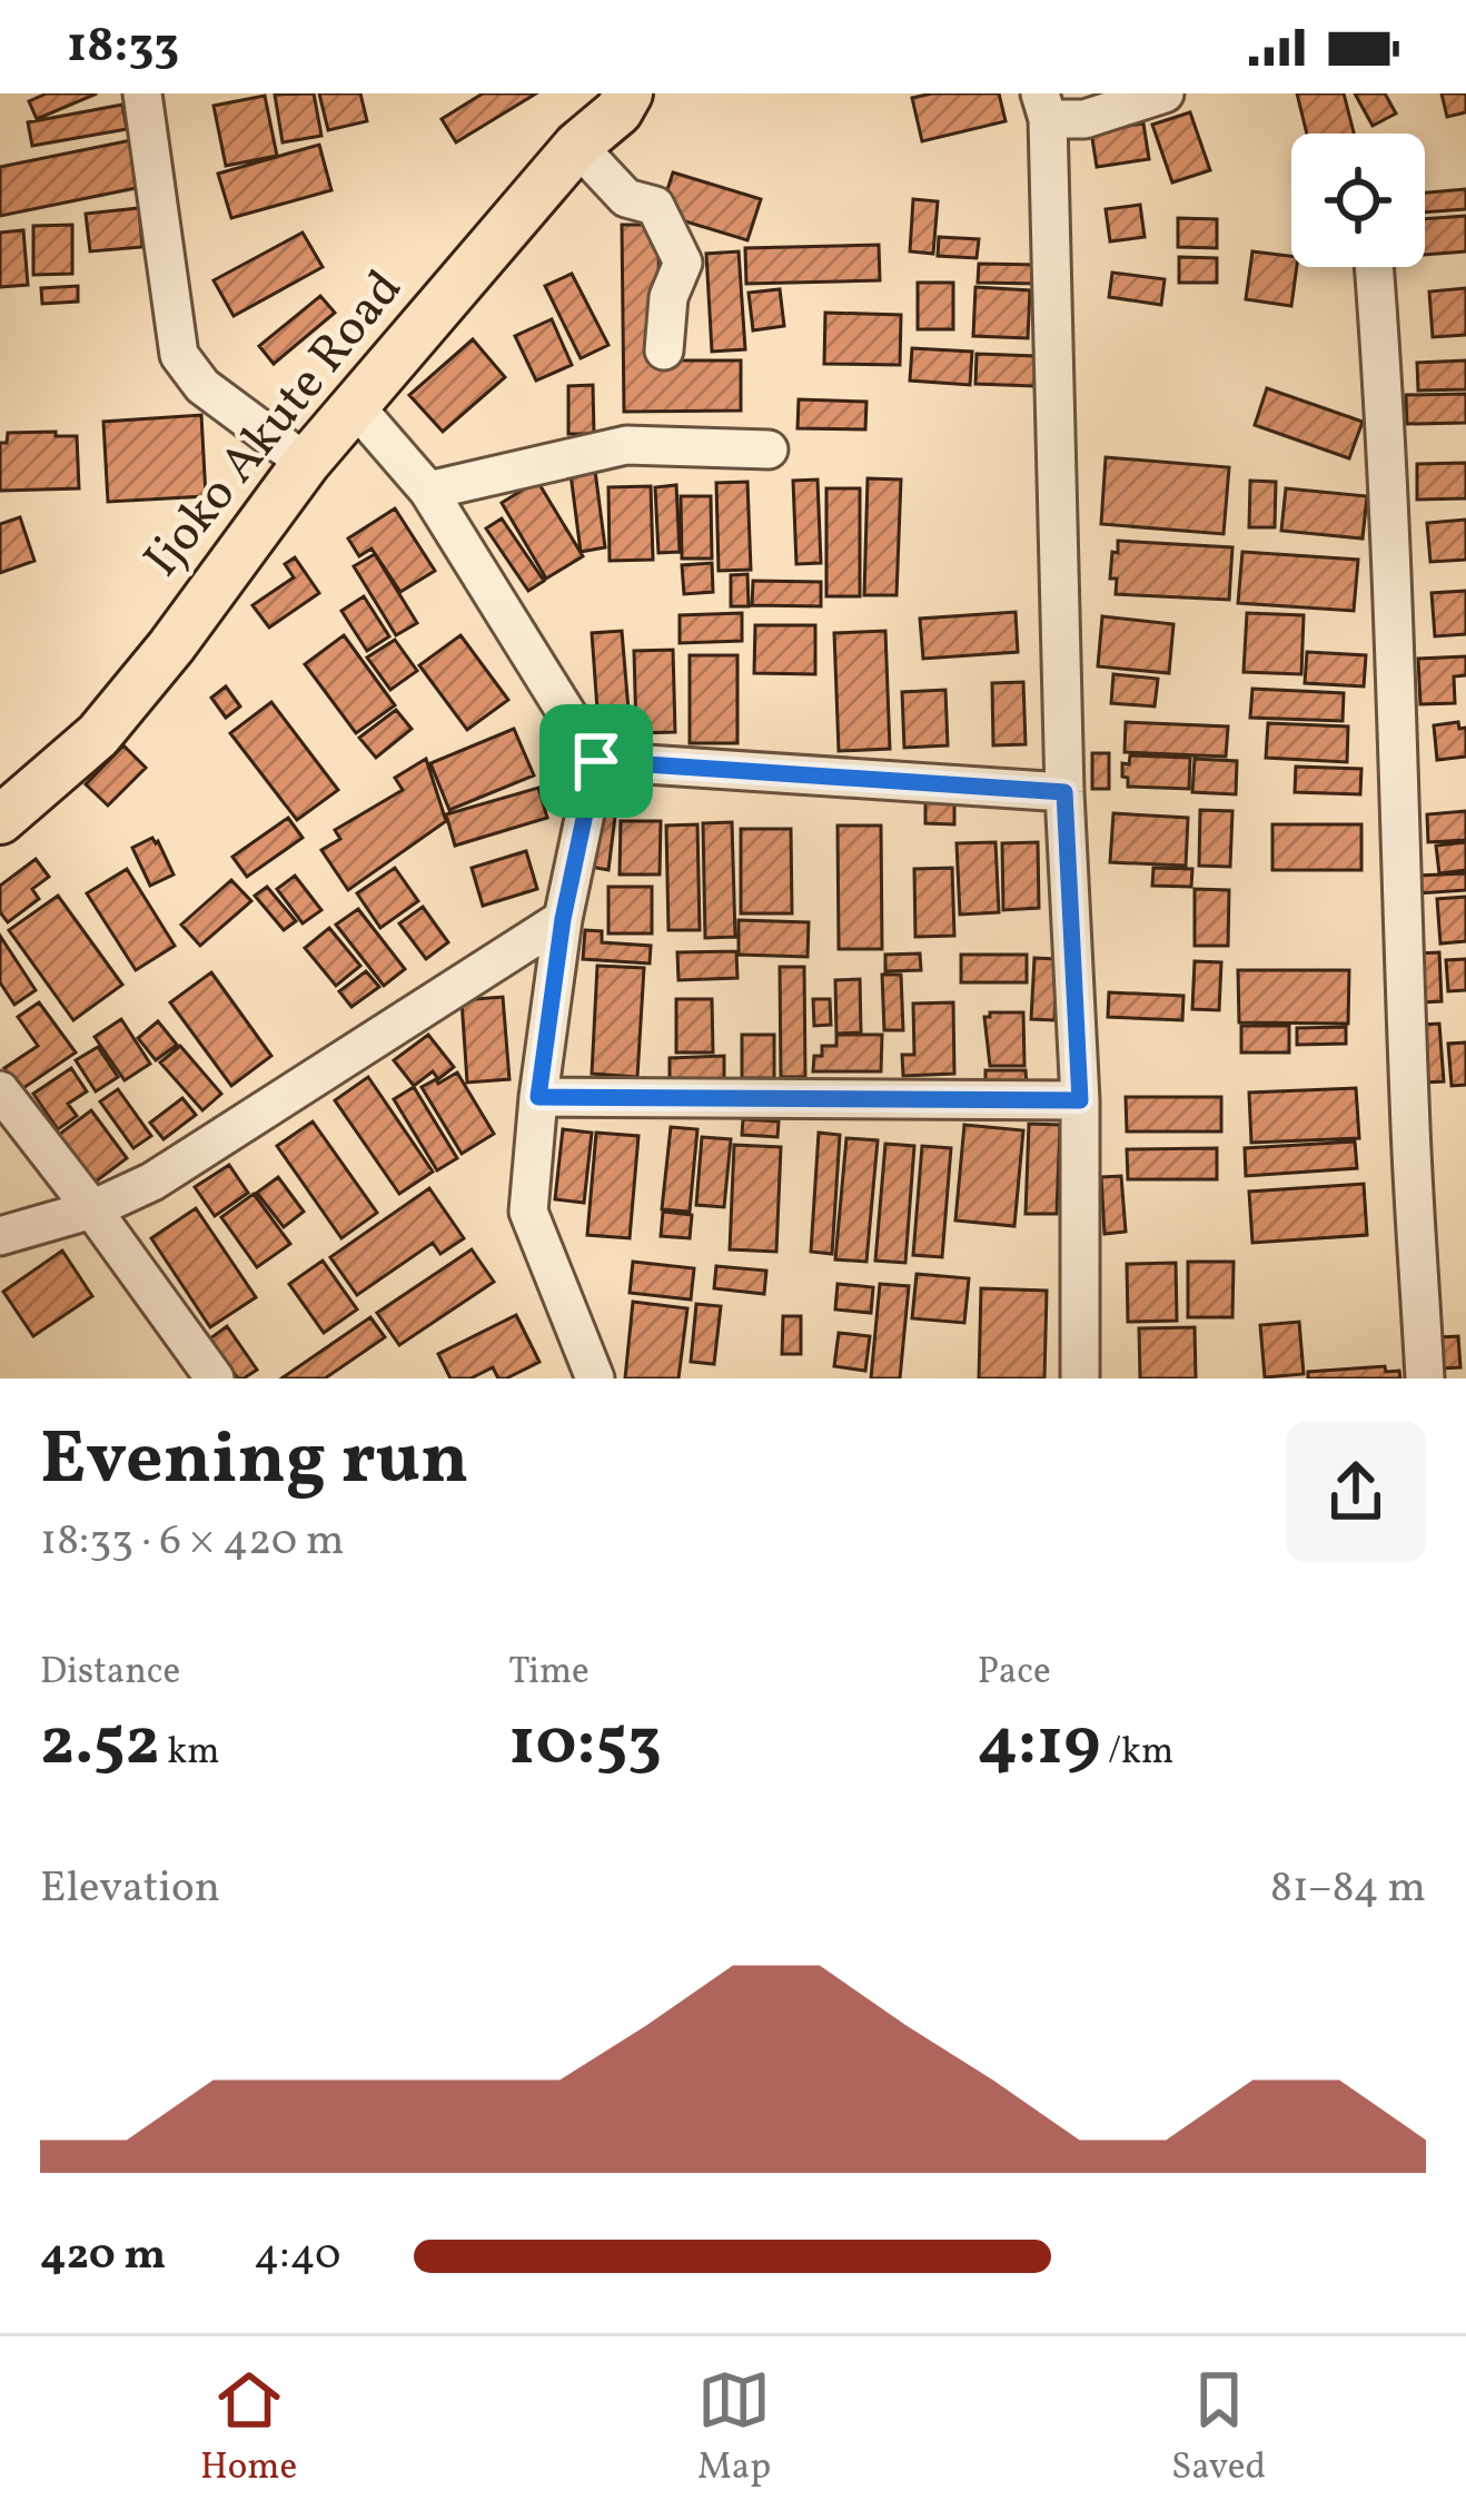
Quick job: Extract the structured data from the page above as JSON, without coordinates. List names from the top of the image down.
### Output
{
  "streets": {
    "main road": ["Ijoko Akute Road"]
  },
  "page": {
    "status": "18:33",
    "heading": ["Evening run", "18:33 · 6 × 420 m"],
    "stats": [
      ["Distance", "2.52 km"],
      ["Time", "10:53"],
      ["Pace", "4:19 /km"]
    ],
    "chart": ["Elevation", "81–84 m"],
    "list": [
      {
        "name": "420 m",
        "note": "4:40"
      }
    ],
    "tabs": ["Home", "Map", "Saved"]
  }
}
